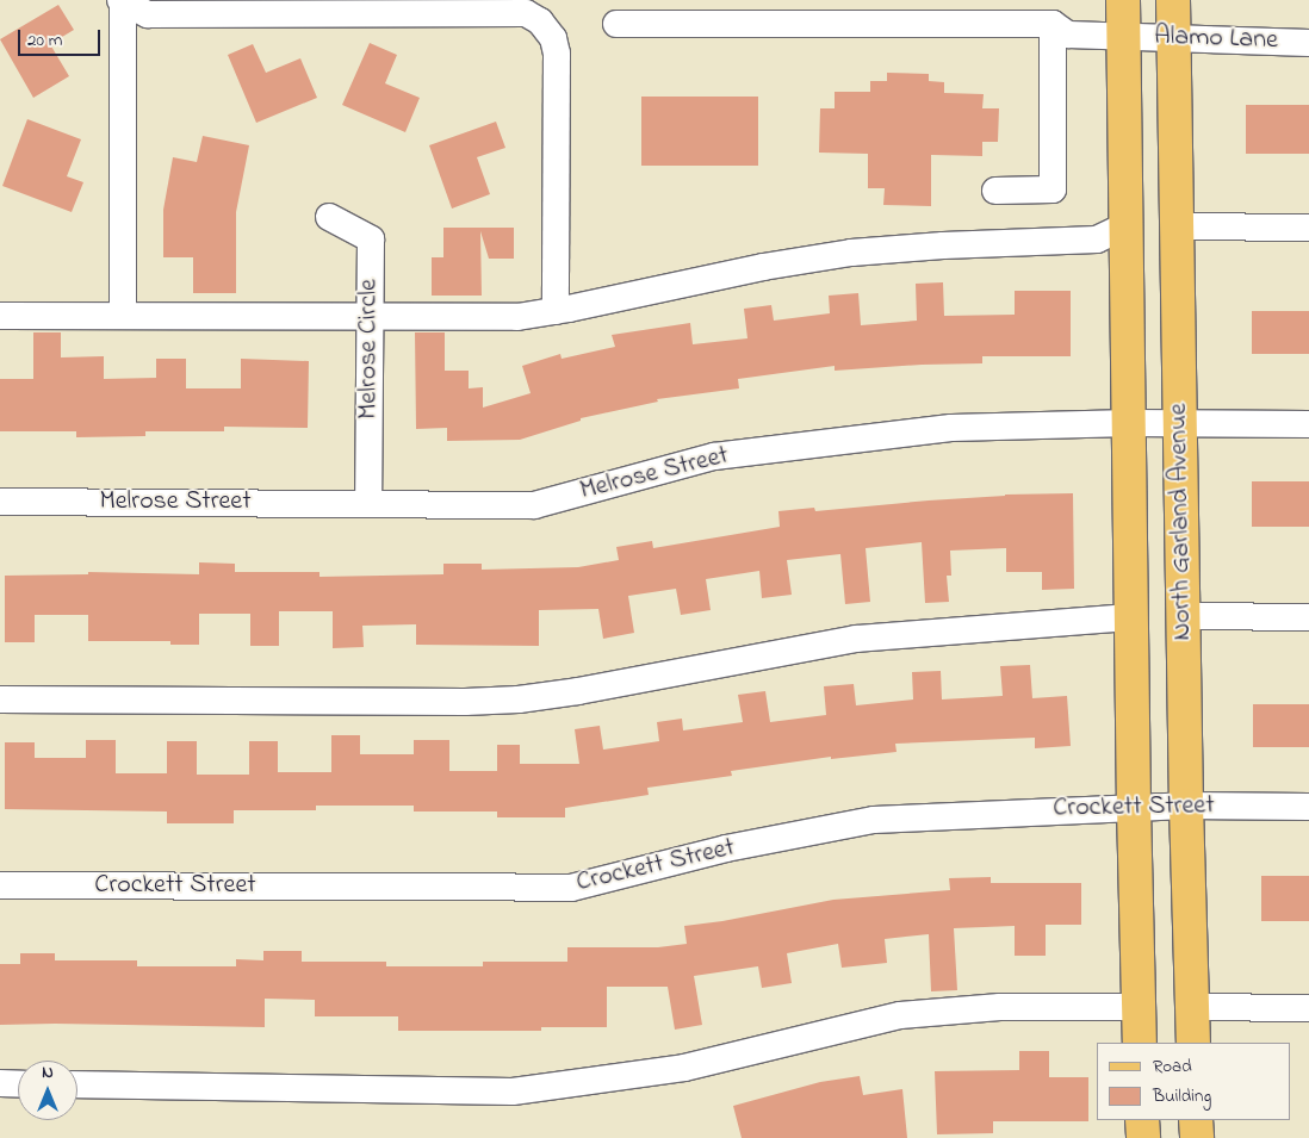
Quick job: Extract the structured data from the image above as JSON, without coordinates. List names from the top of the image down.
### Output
{
  "streets": {
    "main road": ["North Garland Avenue"],
    "street": [
      "Alamo Lane",
      "Melrose Circle",
      "Melrose Street",
      "Crockett Street"
    ]
  },
  "crossings": [
    ["Alamo Lane", "North Garland Avenue"],
    ["Melrose Circle", "Melrose Street"],
    ["Melrose Street", "North Garland Avenue"],
    ["North Garland Avenue", "Crockett Street"]
  ],
  "legend": ["Road", "Building"],
  "scale_bar": "20 m",
  "north": "top"
}
